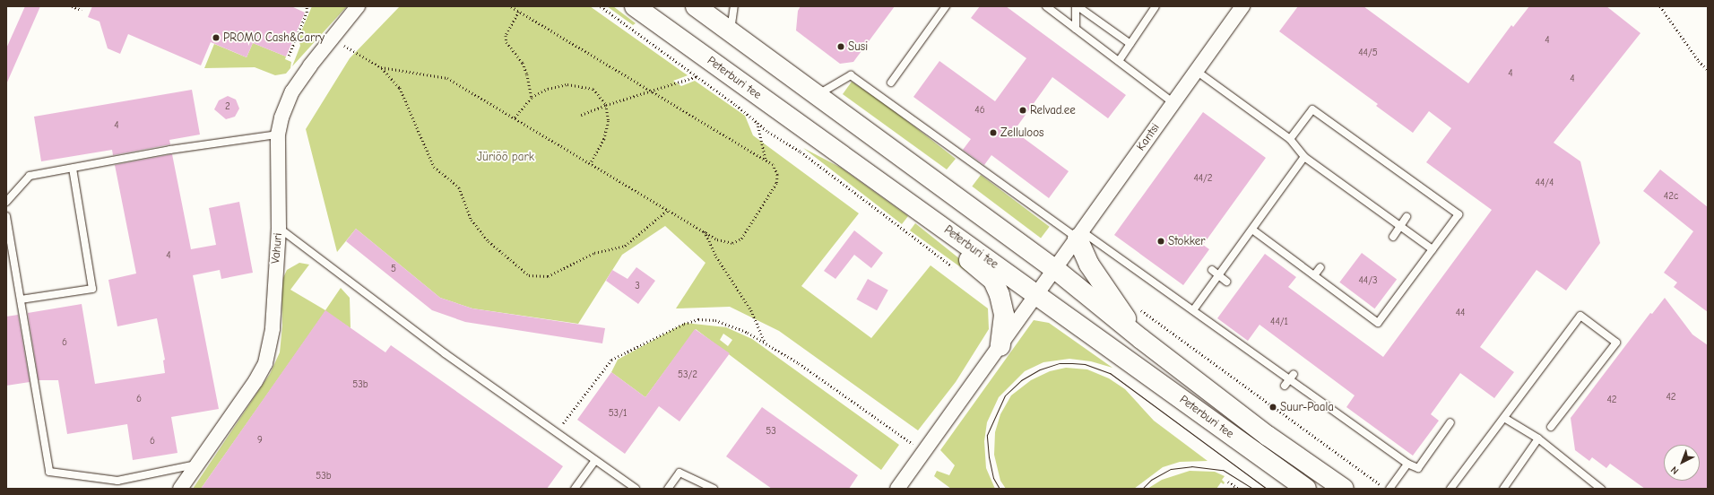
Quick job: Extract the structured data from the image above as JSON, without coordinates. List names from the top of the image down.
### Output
{
  "streets": {
    "highway": ["Peterburi tee"],
    "street": ["Kantsi", "Vahuri"]
  },
  "crossings": [
    ["Peterburi tee", "Kantsi"]
  ],
  "parks": ["Jüriöö park"],
  "places": [
    "PROMO Cash&Carry",
    "Susi",
    "Relvad.ee",
    "Zelluloos",
    "Stokker",
    "Suur-Paala"
  ],
  "house_numbers": [
    "4",
    "44/5",
    "4",
    "4",
    "2",
    "46",
    "4",
    "44/2",
    "44/4",
    "42c",
    "4",
    "5",
    "44/3",
    "3",
    "44",
    "44/1",
    "6",
    "53/2",
    "53b",
    "42",
    "6",
    "42",
    "53/1",
    "53",
    "9",
    "6",
    "53b"
  ],
  "north": "bottom left"
}
